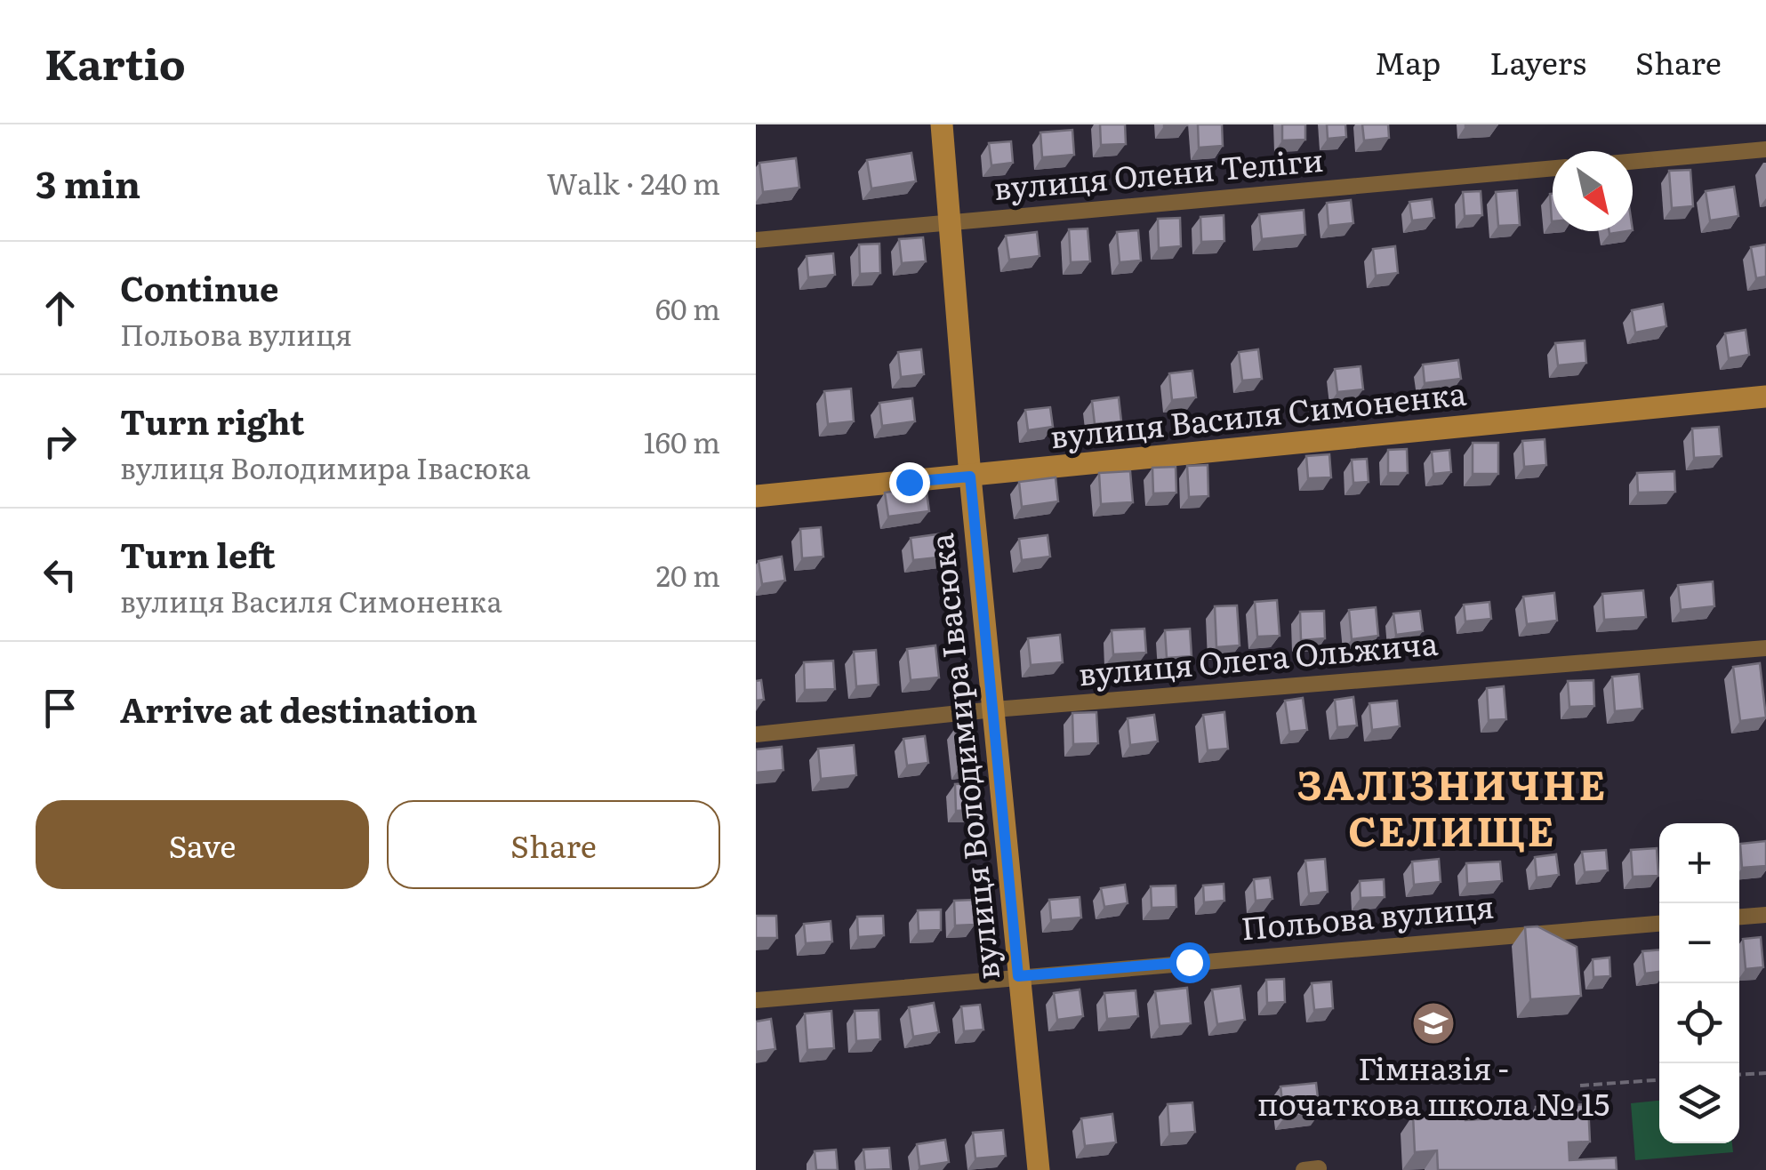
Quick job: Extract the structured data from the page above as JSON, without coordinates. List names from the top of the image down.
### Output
{
  "streets": {
    "street": [
      "вулиця Олени Теліги",
      "вулиця Василя Симоненка",
      "вулиця Олега Ольжича",
      "вулиця Володимира Івасюка",
      "Польова вулиця"
    ]
  },
  "crossings": [
    ["вулиця Олени Теліги", "вулиця Володимира Івасюка"],
    ["вулиця Василя Симоненка", "вулиця Володимира Івасюка"],
    ["вулиця Олега Ольжича", "вулиця Володимира Івасюка"],
    ["вулиця Володимира Івасюка", "Польова вулиця"]
  ],
  "districts": ["ЗАЛІЗНИЧНЕ СЕЛИЩЕ"],
  "places": {
    "school or university": ["Гімназія - початкова школа № 15"]
  },
  "north": "bottom right",
  "page": {
    "header": "Kartio",
    "nav": ["Map", "Layers", "Share"],
    "heading": ["3 min", "Walk · 240 m"],
    "list": [
      ["Continue", "Польова вулиця", "60 m"],
      ["Turn right", "вулиця Володимира Івасюка", "160 m"],
      ["Turn left", "вулиця Василя Симоненка", "20 m"],
      "Arrive at destination"
    ],
    "buttons": ["Save", "Share"],
    "map_buttons": ["+", "−"]
  }
}
